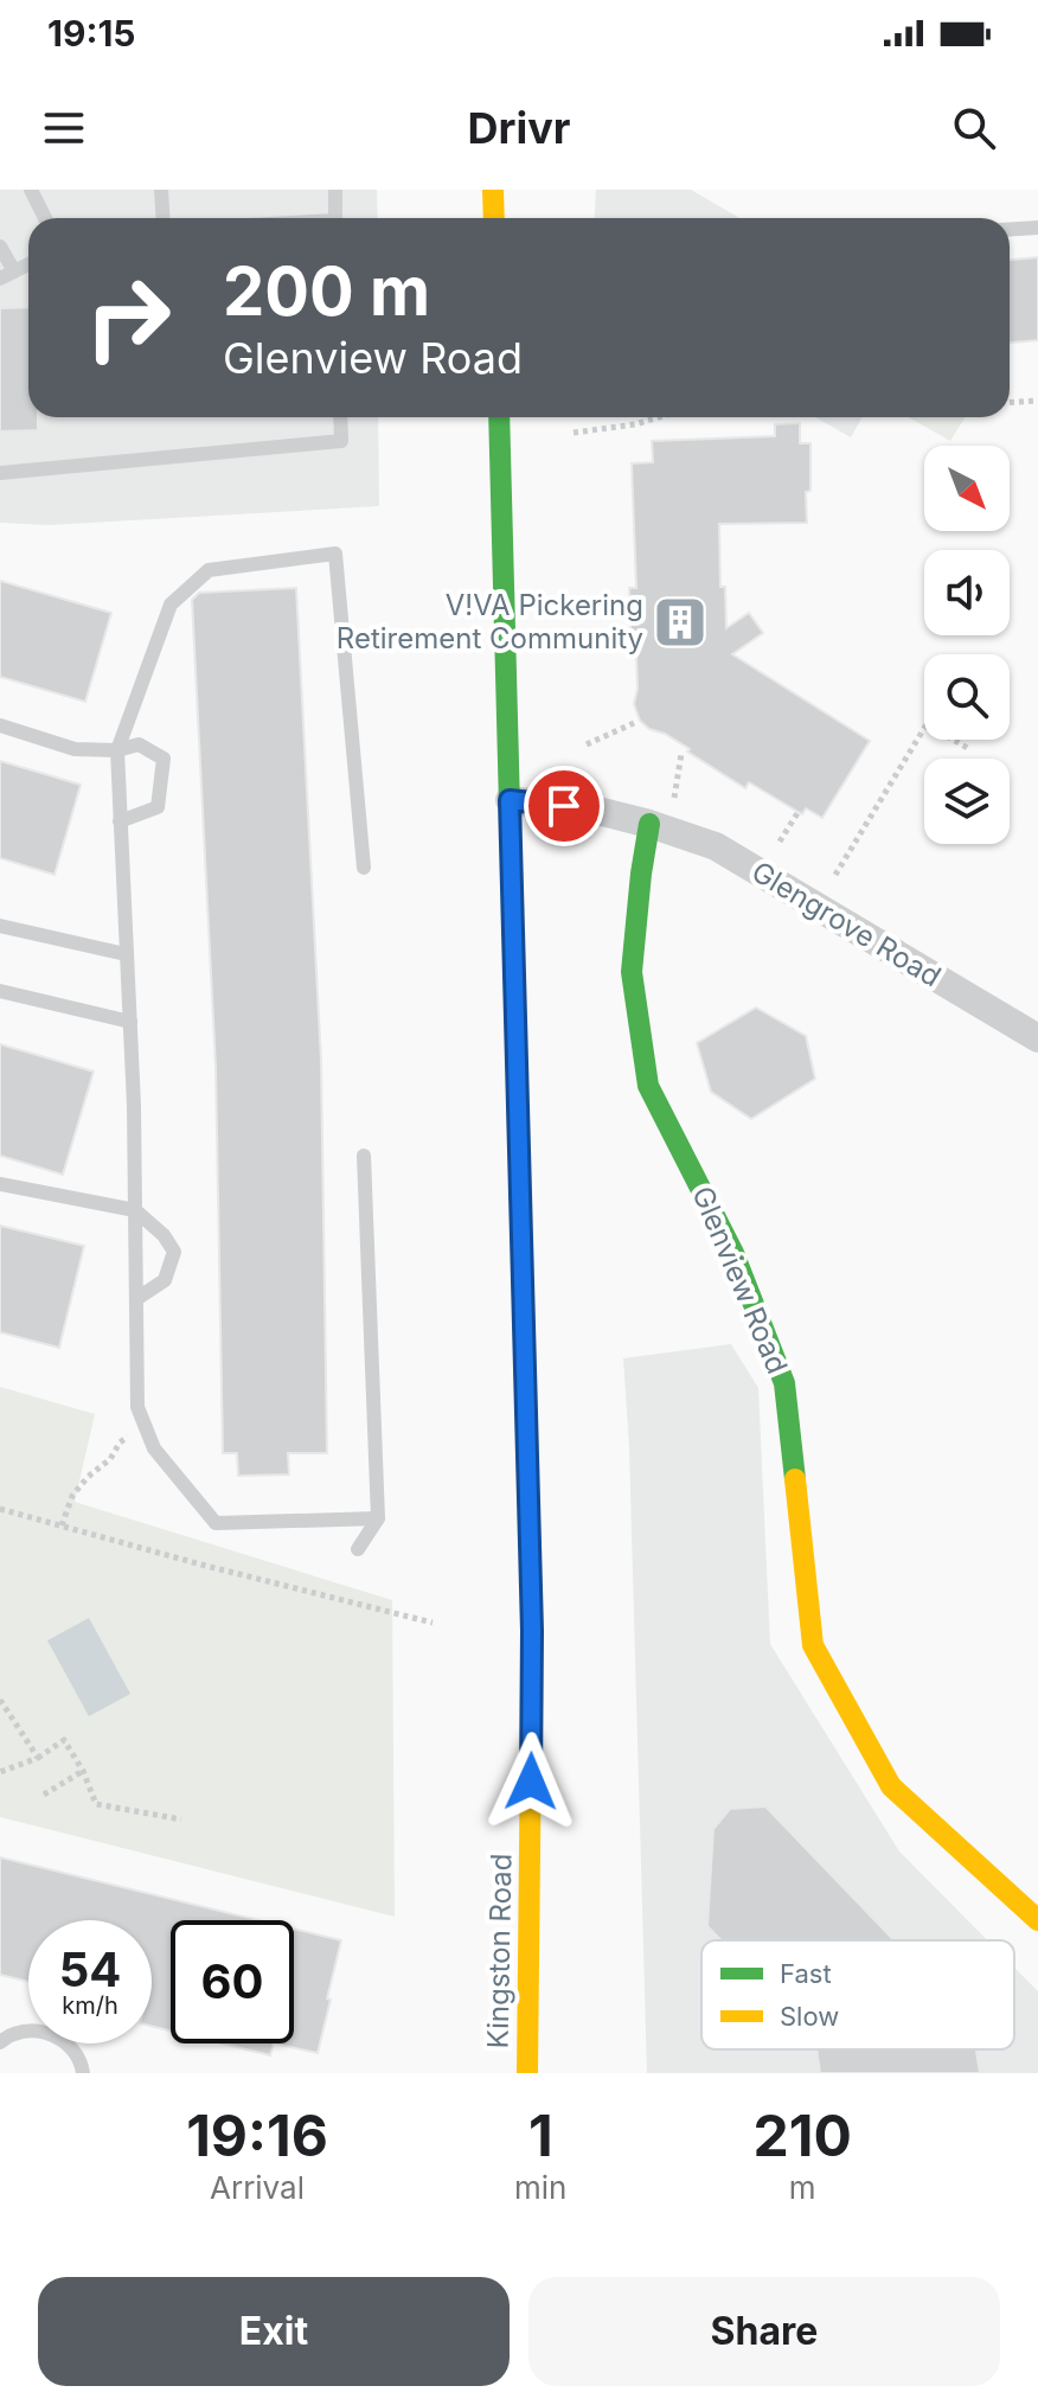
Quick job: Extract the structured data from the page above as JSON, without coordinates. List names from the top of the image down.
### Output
{
  "streets": {
    "main road": ["Glenview Road", "Kingston Road"],
    "street": ["Glengrove Road"]
  },
  "crossings": [
    ["Glengrove Road", "Glenview Road"]
  ],
  "places": {
    "building": ["V!VA Pickering Retirement Community"]
  },
  "legend": ["Fast", "Slow"],
  "north": "bottom right",
  "page": {
    "status": "19:15",
    "header": "Drivr",
    "turn": ["200 m", "Glenview Road"],
    "speed": "54 km/h",
    "limit": "60",
    "eta": [
      "19:16",
      "Arrival",
      "1",
      "min",
      "210",
      "m"
    ],
    "buttons": ["Exit", "Share"]
  }
}
